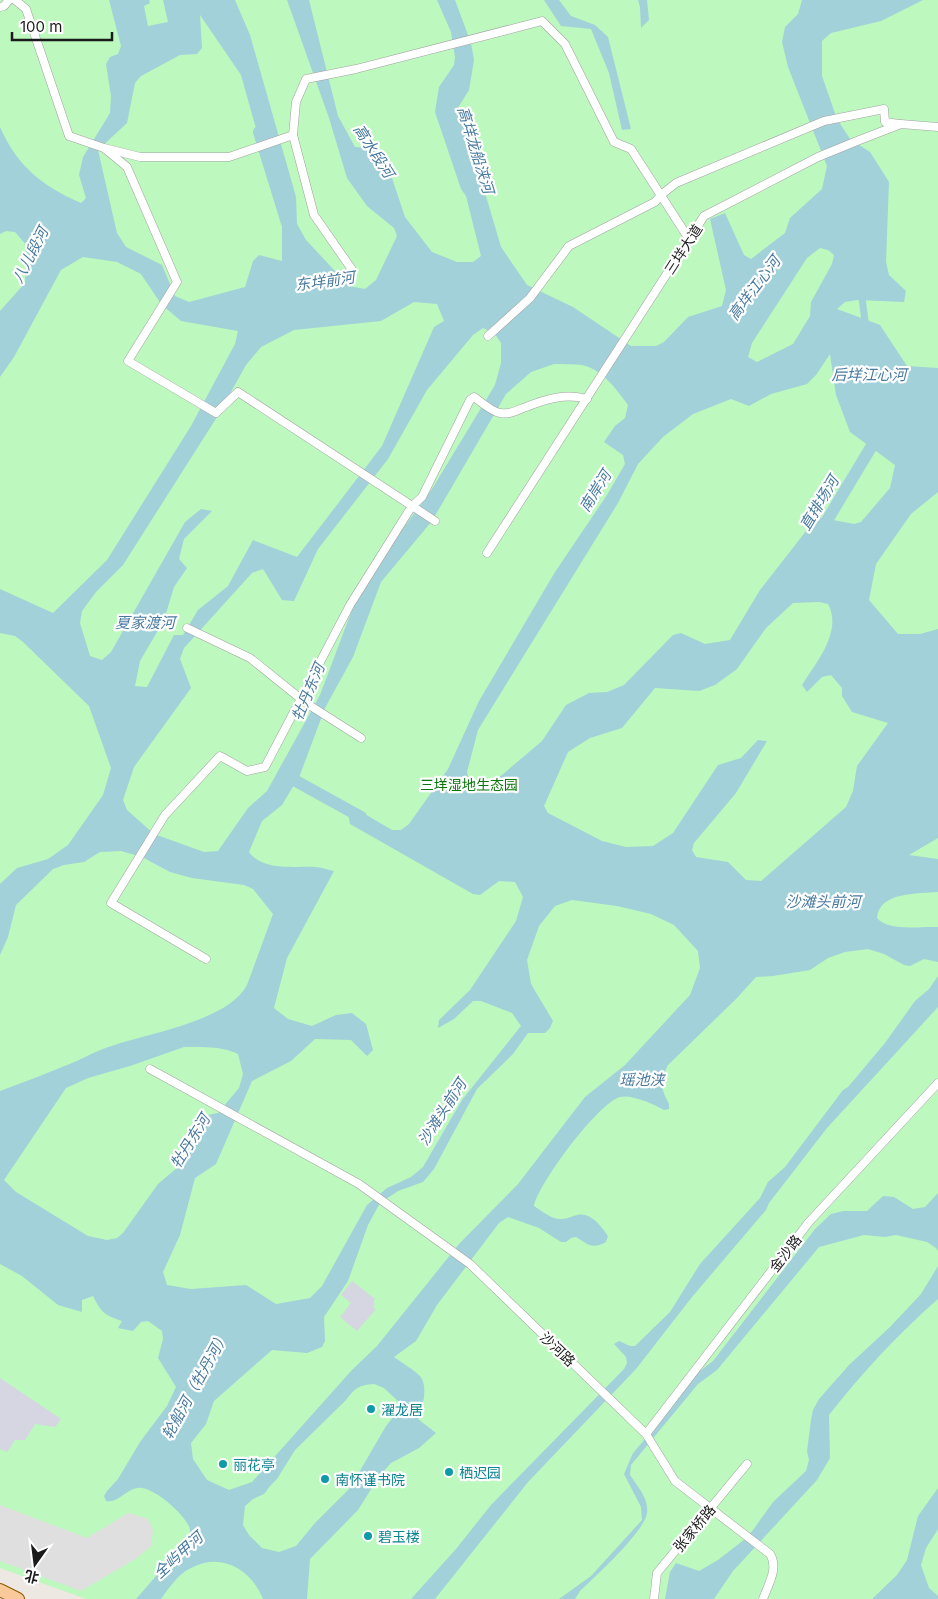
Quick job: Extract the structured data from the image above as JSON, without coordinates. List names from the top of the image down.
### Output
{
  "streets": {
    "street": [
      "三垟大道",
      "金沙路",
      "沙河路",
      "张家桥路"
    ]
  },
  "crossings": [
    ["金沙路", "沙河路"],
    ["沙河路", "张家桥路"]
  ],
  "water": [
    "高垟龙船浃河",
    "高水段河",
    "八儿段河",
    "东垟前河",
    "高垟江心河",
    "后垟江心河",
    "南岸河",
    "直排场河",
    "夏家渡河",
    "牡丹东河",
    "沙滩头前河",
    "瑶池浃",
    "轮船河（牡丹河）",
    "全屿甲河"
  ],
  "parks": ["三垟湿地生态园"],
  "places": [
    "濯龙居",
    "丽花亭",
    "栖迟园",
    "南怀谨书院",
    "碧玉楼"
  ],
  "scale_bar": "100 m",
  "north": "bottom"
}
